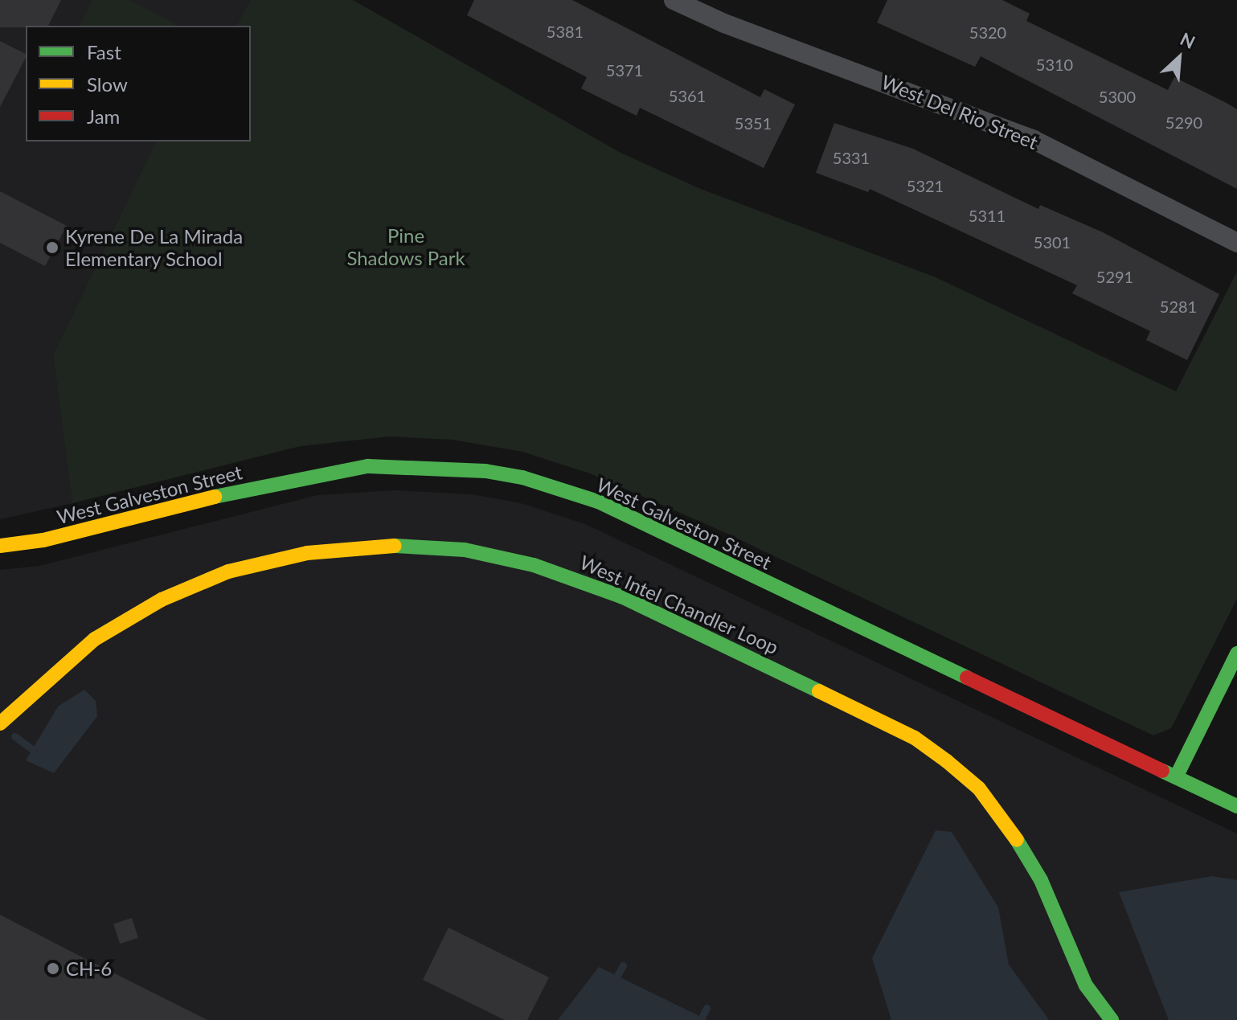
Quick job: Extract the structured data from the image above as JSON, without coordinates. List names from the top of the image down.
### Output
{
  "streets": {
    "street": ["West Del Rio Street", "West Galveston Street", "West Intel Chandler Loop"]
  },
  "parks": ["Pine Shadows Park"],
  "places": ["Kyrene De La Mirada Elementary School", "CH-6"],
  "house_numbers": [
    "5381",
    "5320",
    "5310",
    "5371",
    "5361",
    "5300",
    "5290",
    "5351",
    "5331",
    "5321",
    "5311",
    "5301",
    "5291",
    "5281"
  ],
  "legend": ["Fast", "Slow", "Jam"],
  "north": "top right"
}
